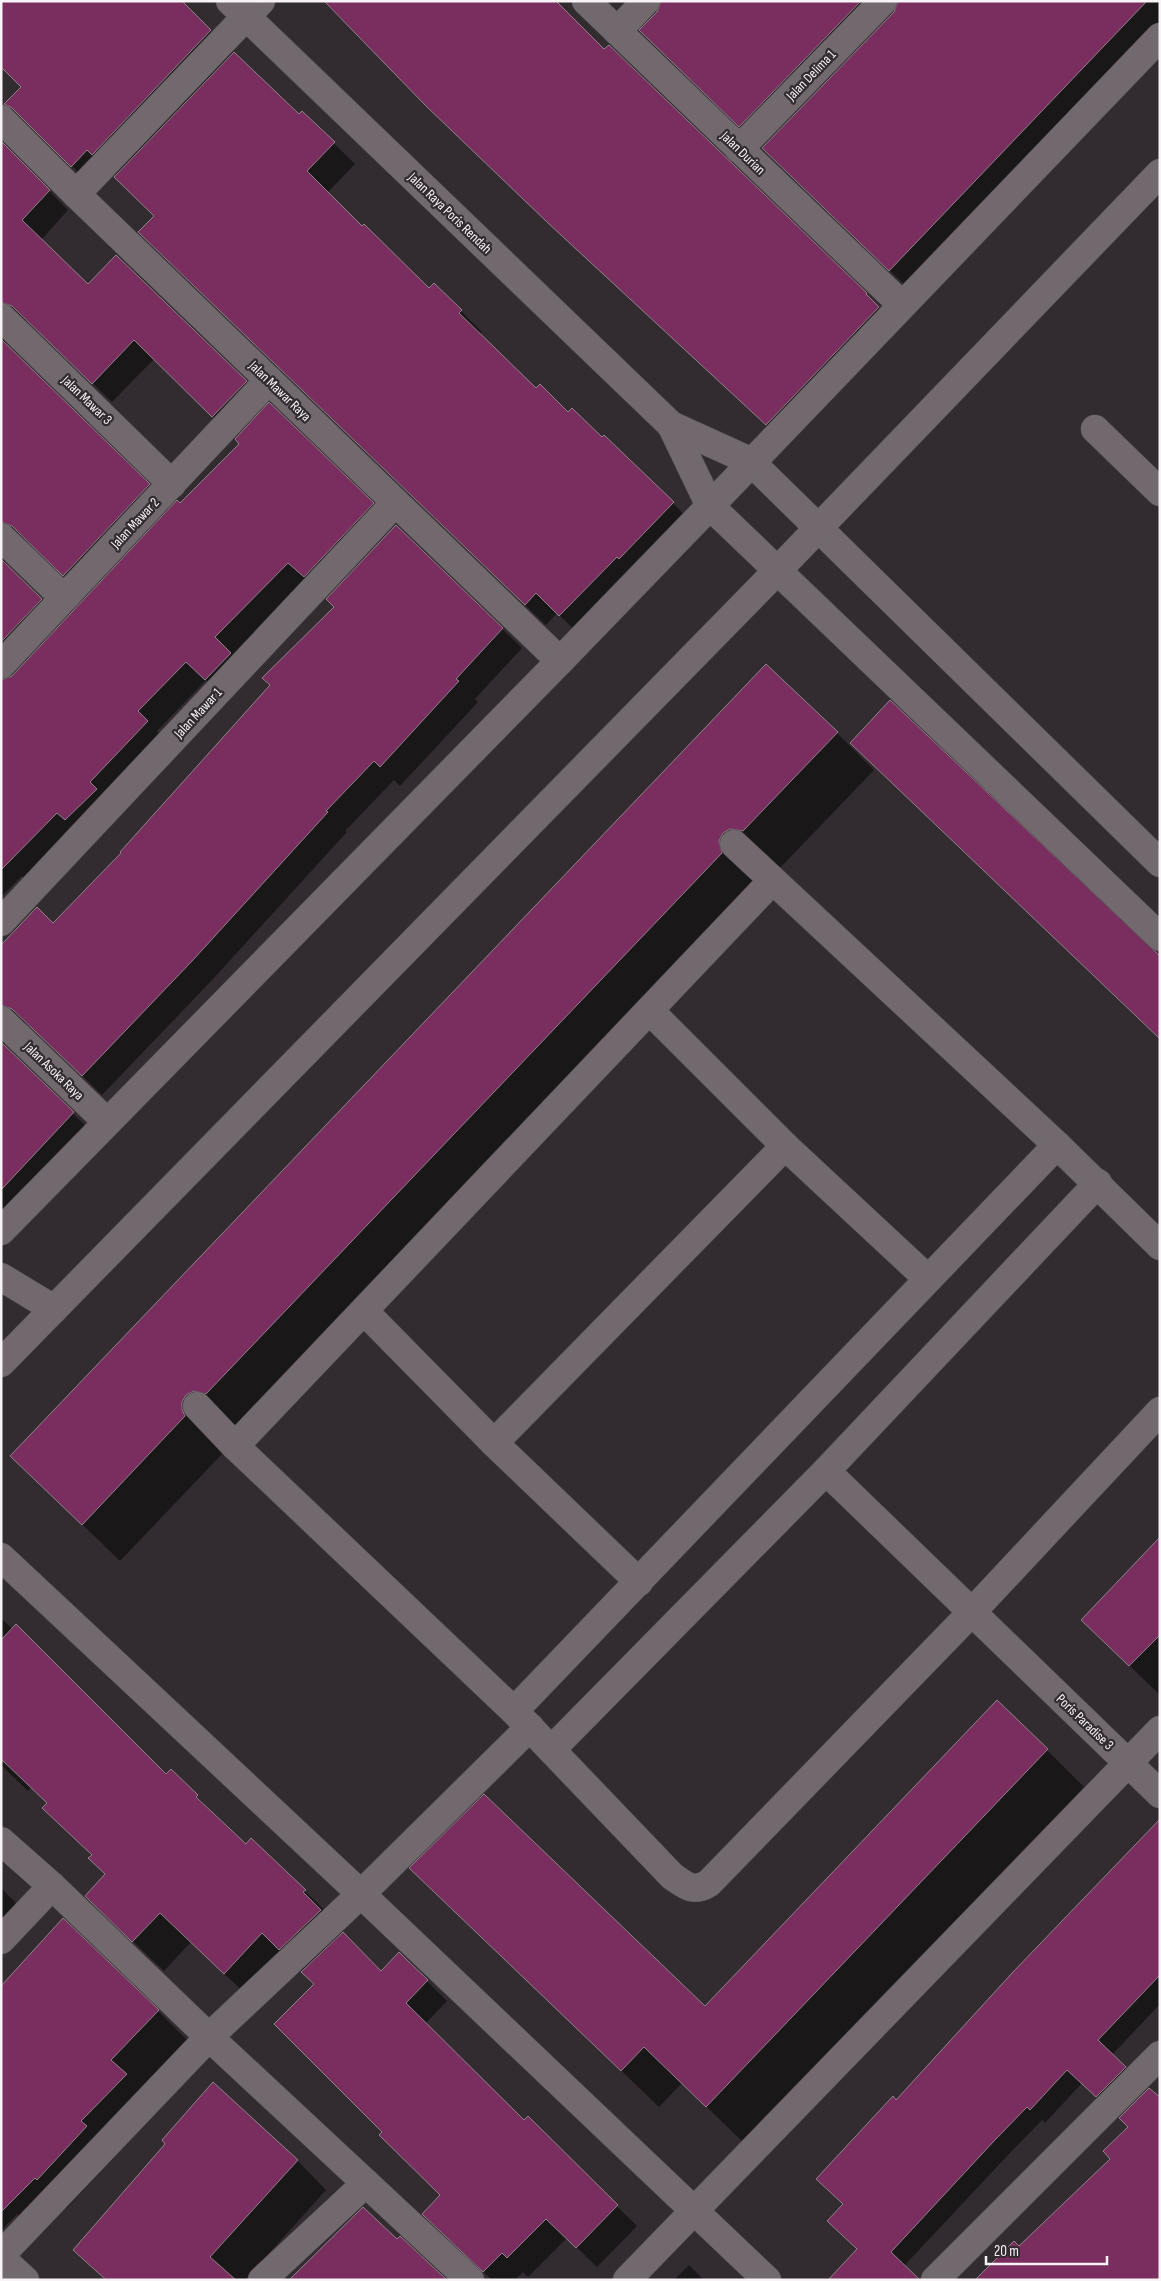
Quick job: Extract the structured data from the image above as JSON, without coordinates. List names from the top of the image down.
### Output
{
  "streets": {
    "street": [
      "Jalan Delima 1",
      "Jalan Durian",
      "Jalan Raya Poris Rendah",
      "Jalan Mawar Raya",
      "Jalan Mawar 3",
      "Jalan Mawar 2",
      "Jalan Mawar 1",
      "Jalan Asoka Raya",
      "Poris Paradise 3"
    ]
  },
  "crossings": [
    ["Jalan Delima 1", "Jalan Durian"],
    ["Jalan Mawar Raya", "Jalan Mawar 2"],
    ["Jalan Mawar Raya", "Jalan Mawar 1"],
    ["Jalan Mawar 3", "Jalan Mawar 2"]
  ],
  "scale_bar": "20 m"
}
